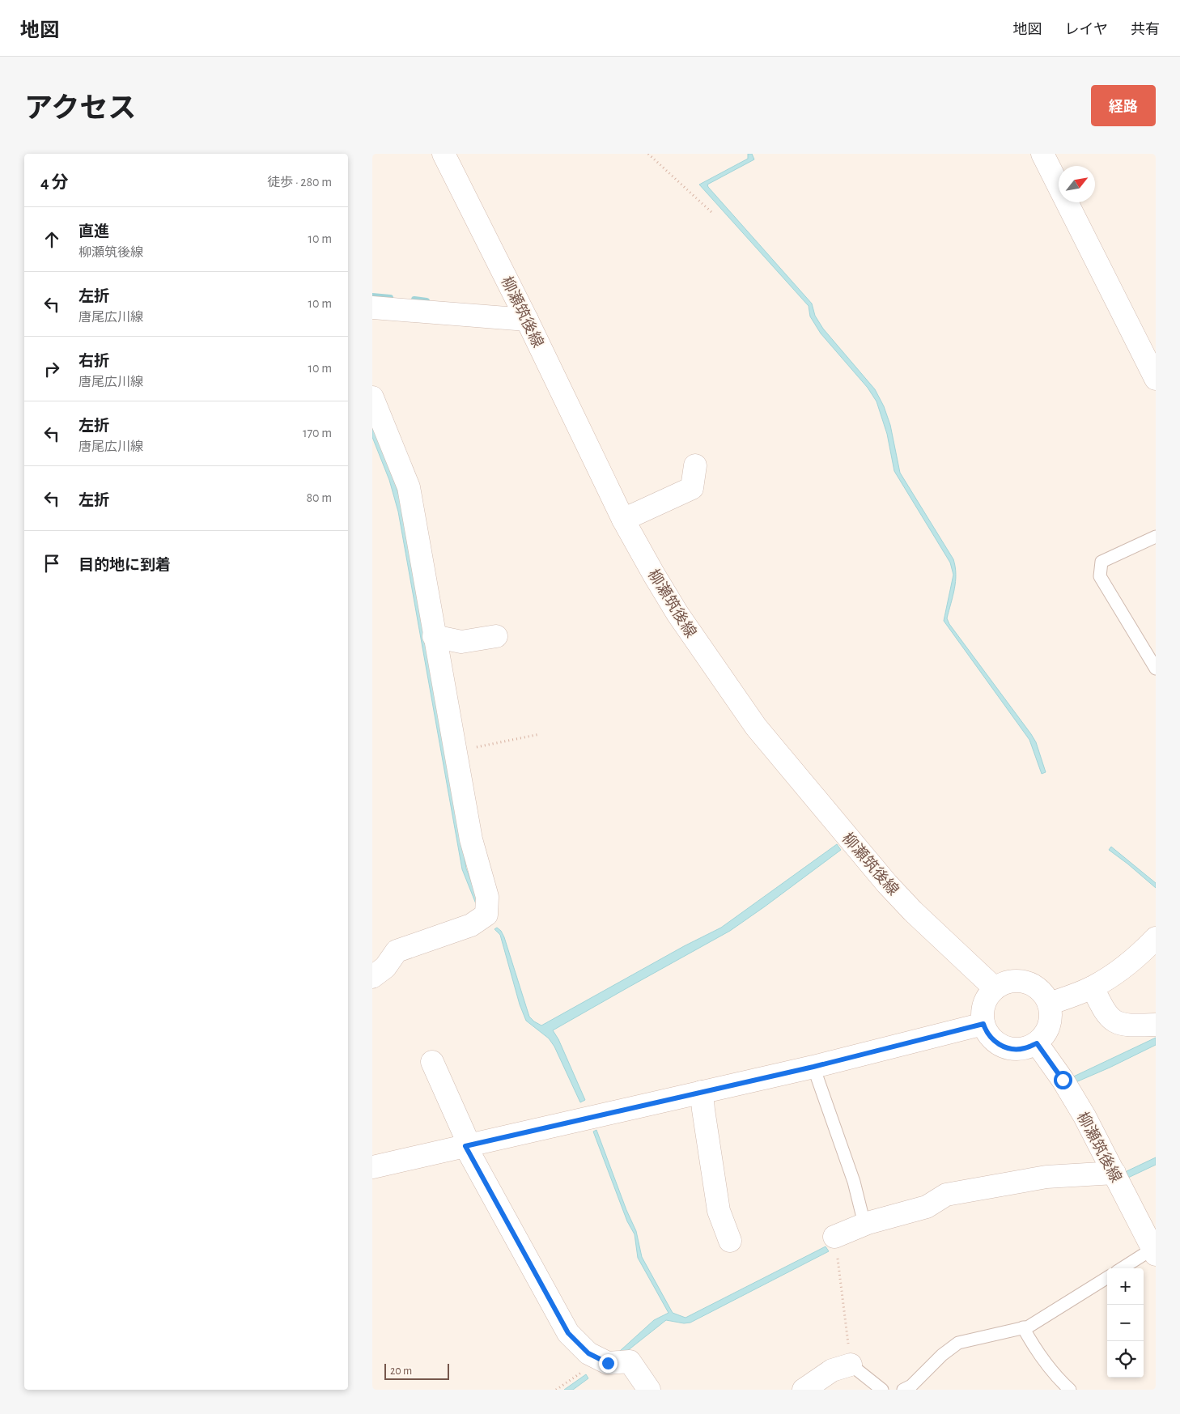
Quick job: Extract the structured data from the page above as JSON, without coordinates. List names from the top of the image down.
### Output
{
  "streets": {
    "main road": ["柳瀬筑後線"]
  },
  "scale_bar": "20 m",
  "north": "top right",
  "page": {
    "header": "地図",
    "nav": ["地図", "レイヤ", "共有"],
    "title": "アクセス",
    "buttons": "経路",
    "heading": ["4 分", "徒歩 · 280 m"],
    "list": [
      ["直進", "柳瀬筑後線", "10 m"],
      ["左折", "唐尾広川線", "10 m"],
      ["右折", "唐尾広川線", "10 m"],
      ["左折", "唐尾広川線", "170 m"],
      ["左折", "80 m"],
      "目的地に到着"
    ],
    "map_buttons": ["+", "−"],
    "scale": "20 m"
  }
}
